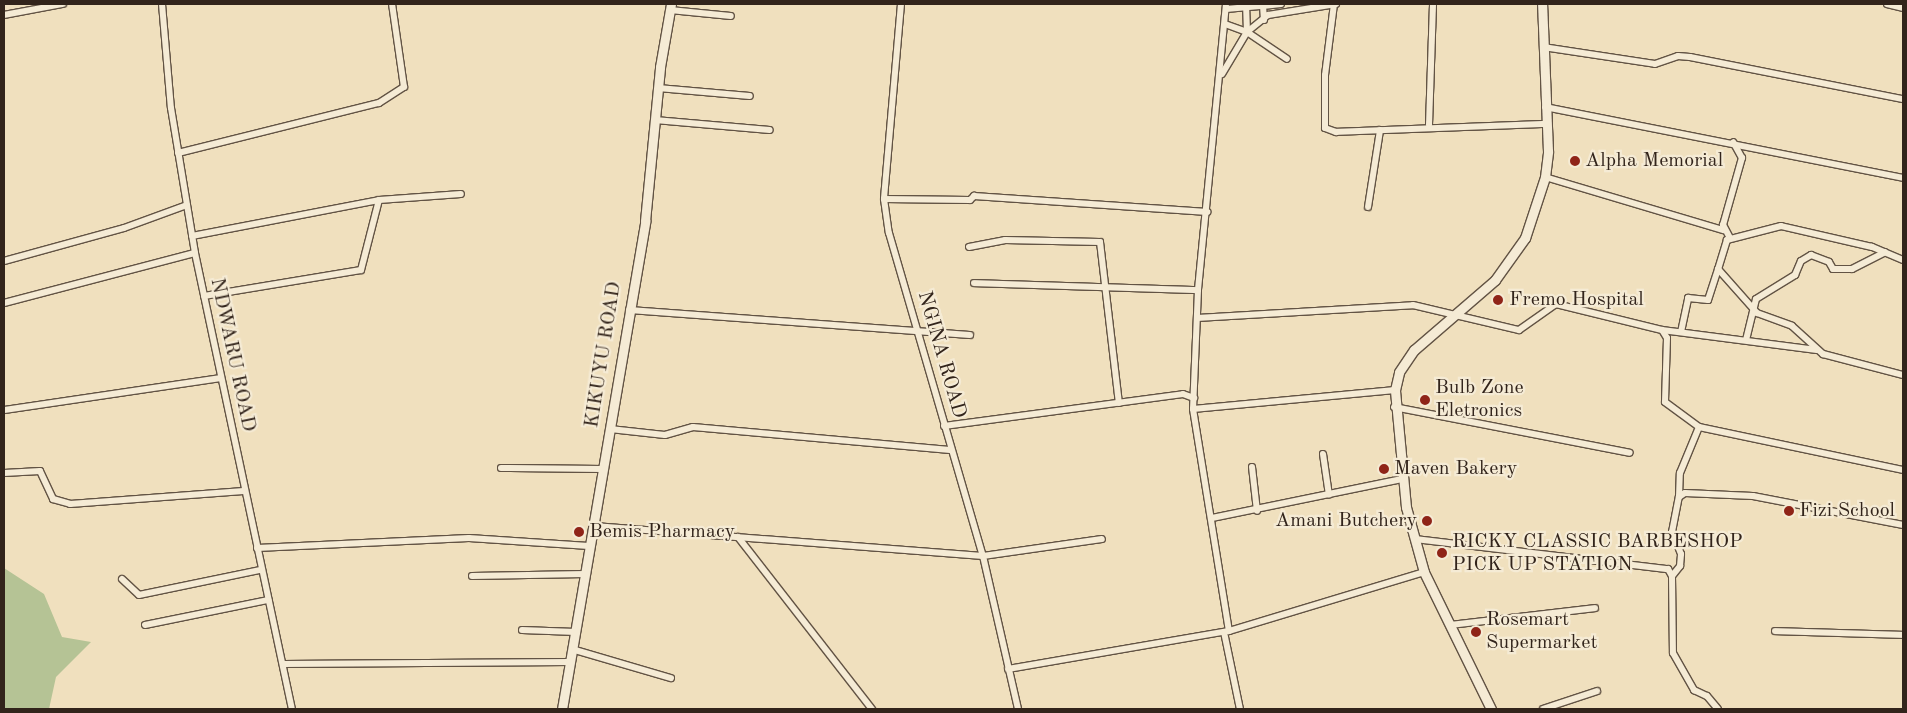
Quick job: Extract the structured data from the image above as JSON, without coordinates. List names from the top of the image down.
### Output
{
  "streets": {
    "main road": ["KIKUYU ROAD"],
    "street": ["NDWARU ROAD", "NGINA ROAD"]
  },
  "places": [
    "Alpha Memorial",
    "Fremo Hospital",
    "Bulb Zone Eletronics",
    "Maven Bakery",
    "Fizi School",
    "Amani Butchery",
    "Bemis Pharmacy",
    "RICKY CLASSIC BARBESHOP PICK UP STATION",
    "Rosemart Supermarket"
  ]
}
